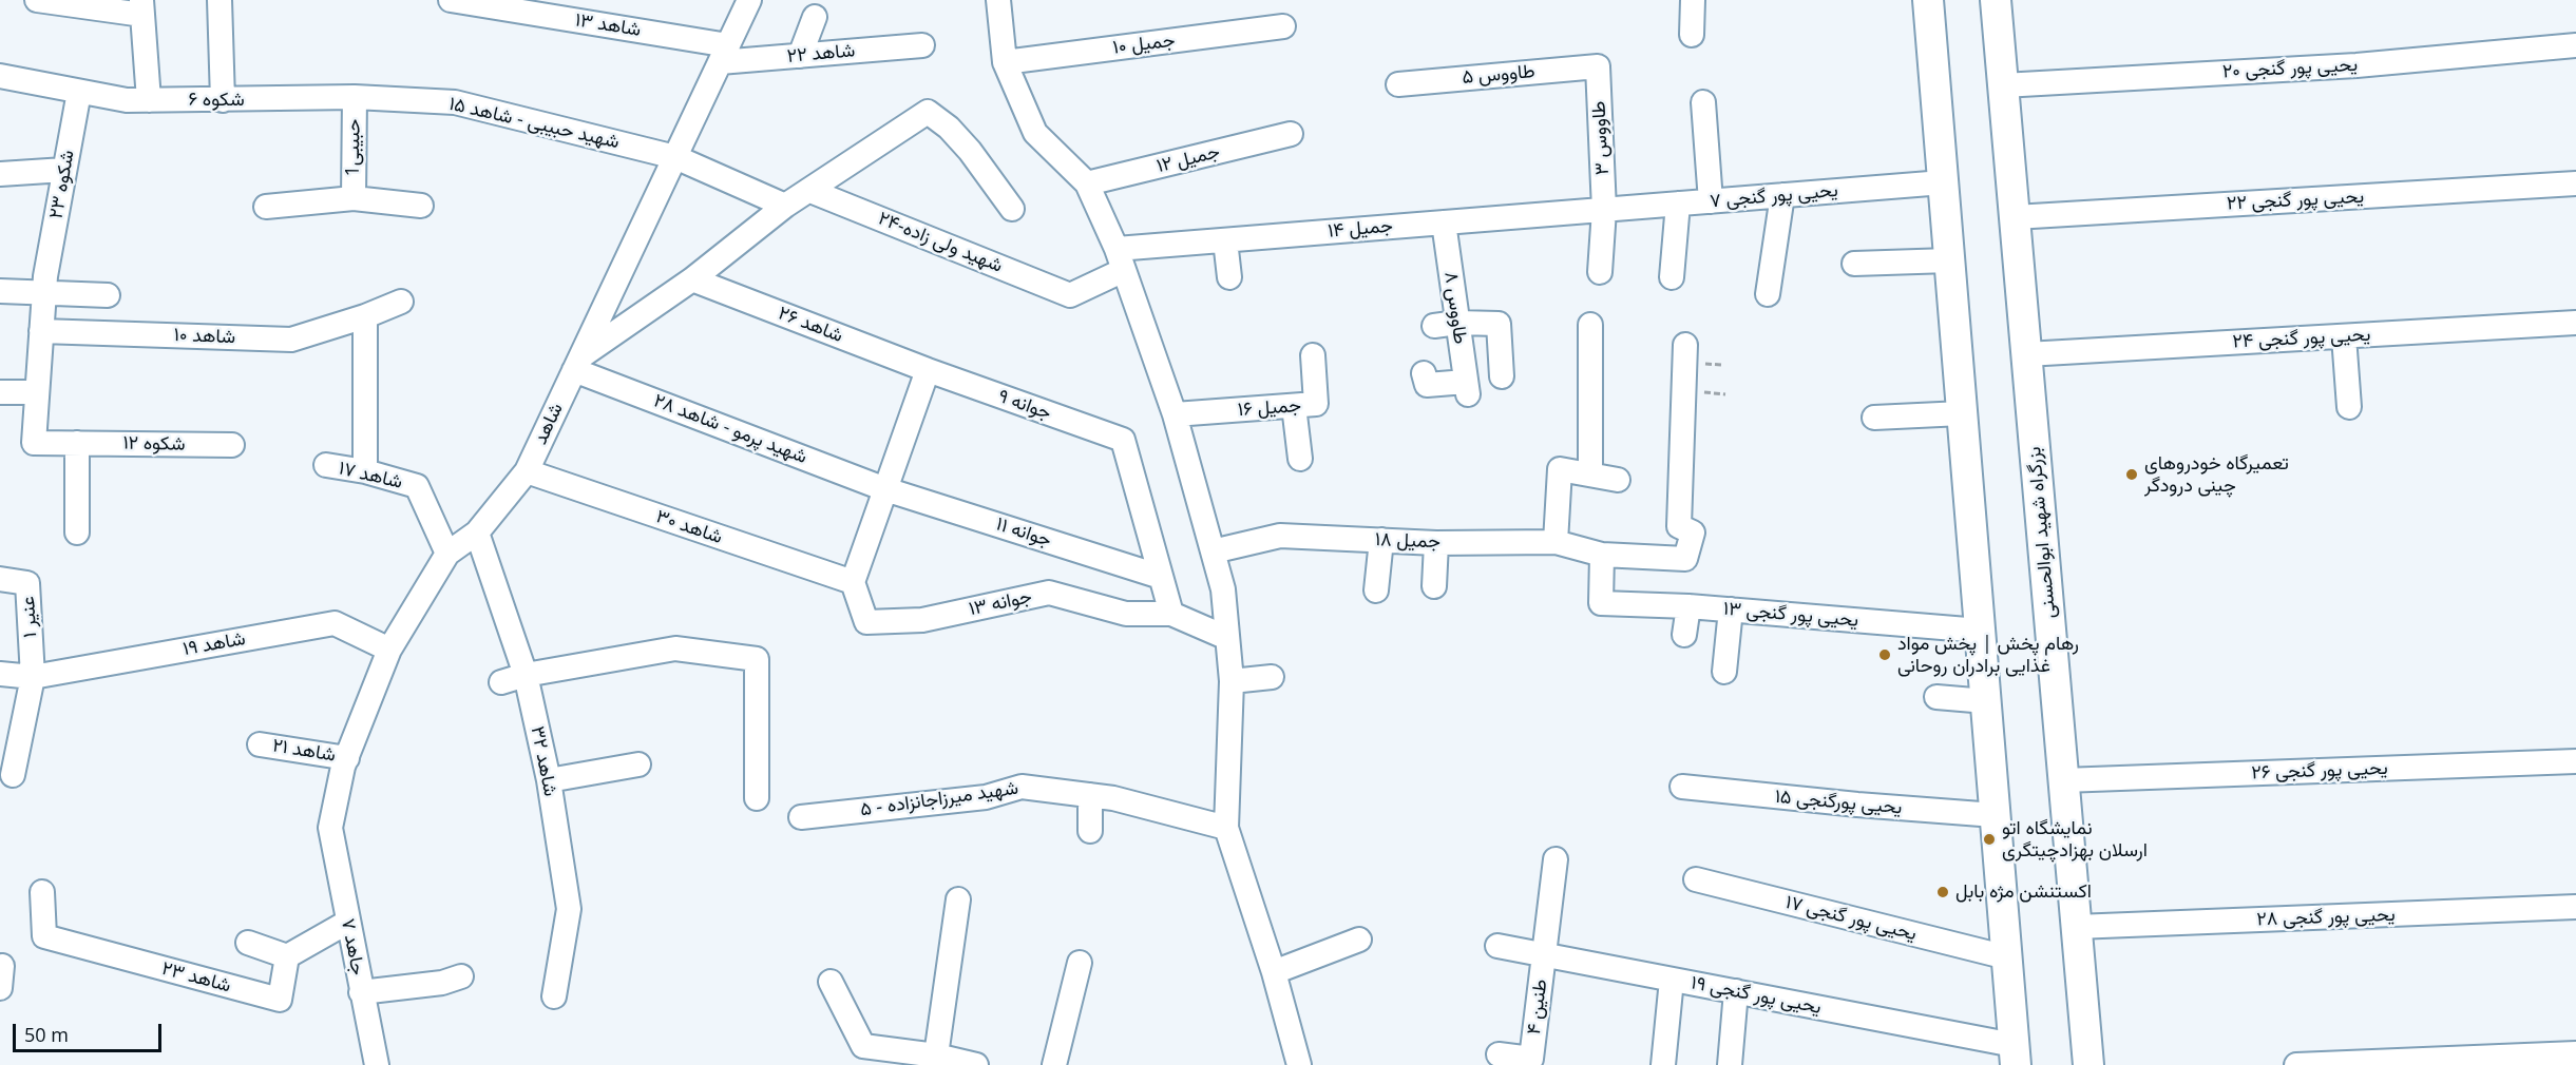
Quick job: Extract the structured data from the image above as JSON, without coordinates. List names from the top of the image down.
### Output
{
  "streets": {
    "main road": ["بزرگراه شهید ابوالحسنی"],
    "street": [
      "شاهد ۱۳",
      "جمیل ۱۰",
      "شاهد ۲۲",
      "یحیی پور گنجی ۲۰",
      "طاووس ۵",
      "شکوه ۶",
      "شهید حبیبی - شاهد ۱۵",
      "طاووس ۳",
      "حبیبی1",
      "جمیل ۱۲",
      "شکوه ۲۳",
      "یحیی پور گنجی ۷",
      "یحیی پور گنجی ۲۲",
      "جمیل ۱۴",
      "شهید ولی زاده-۲۴",
      "طاووس ۸",
      "شاهد ۲۶",
      "شاهد ۱۰",
      "یحیی پور گنجی ۲۴",
      "جوانه ۹",
      "جمیل ۱۶",
      "شاهد",
      "شهید پرمو - شاهد ۲۸",
      "شکوه ۱۲",
      "شاهد ۱۷",
      "شاهد ۳۰",
      "جوانه ۱۱",
      "جمیل ۱۸",
      "جوانه ۱۳",
      "یحیی پور گنجی ۱۳",
      "عنیر ۱",
      "شاهد ۱۹",
      "شاهد ۲۱",
      "شاهد ۳۲",
      "یحیی پور گنجی ۲۶",
      "شهید میرزاجانزاده - ۵",
      "یحیی پورگنجی ۱۵",
      "یحیی پور گنجی ۲۸",
      "یحیی پور گنجی ۱۷",
      "جاهد ۷",
      "شاهد ۲۳",
      "یحیی پور گنجی ۱۹",
      "طنین ۴"
    ]
  },
  "crossings": [
    ["شاهد ۱۳", "شاهد ۲۲"],
    ["شاهد ۱۳", "شاهد"],
    ["شاهد ۲۲", "شاهد"],
    ["یحیی پور گنجی ۲۰", "بزرگراه شهید ابوالحسنی"],
    ["طاووس ۵", "طاووس ۳"],
    ["شکوه ۶", "شهید حبیبی - شاهد ۱۵"],
    ["شکوه ۶", "حبیبی1"],
    ["شکوه ۶", "شکوه ۲۳"],
    ["شهید حبیبی - شاهد ۱۵", "حبیبی1"],
    ["شهید حبیبی - شاهد ۱۵", "شاهد"],
    ["طاووس ۳", "یحیی پور گنجی ۷"],
    ["طاووس ۳", "جمیل ۱۴"],
    ["شکوه ۲۳", "شاهد ۱۰"],
    ["شکوه ۲۳", "شکوه ۱۲"],
    ["یحیی پور گنجی ۷", "جمیل ۱۴"],
    ["یحیی پور گنجی ۲۲", "بزرگراه شهید ابوالحسنی"],
    ["جمیل ۱۴", "شهید ولی زاده-۲۴"],
    ["جمیل ۱۴", "طاووس ۸"],
    ["شاهد ۲۶", "جوانه ۹"],
    ["یحیی پور گنجی ۲۴", "بزرگراه شهید ابوالحسنی"],
    ["جوانه ۹", "جوانه ۱۱"],
    ["شاهد", "شهید پرمو - شاهد ۲۸"],
    ["شاهد", "شاهد ۱۷"],
    ["شاهد", "شاهد ۳۰"],
    ["شاهد", "شاهد ۱۹"],
    ["شاهد", "شاهد ۲۱"],
    ["شاهد", "شاهد ۳۲"],
    ["شاهد", "جاهد ۷"],
    ["شهید پرمو - شاهد ۲۸", "جوانه ۱۱"],
    ["شاهد ۳۰", "جوانه ۱۳"],
    ["بزرگراه شهید ابوالحسنی", "یحیی پور گنجی ۲۶"],
    ["بزرگراه شهید ابوالحسنی", "یحیی پور گنجی ۲۸"],
    ["جمیل ۱۸", "یحیی پور گنجی ۱۳"],
    ["عنیر ۱", "شاهد ۱۹"],
    ["یحیی پور گنجی ۱۹", "طنین ۴"]
  ],
  "places": [
    "تعمیرگاه خودروهای چینی درودگر",
    "رهام پخش | پخش مواد غذایی برادران روحانی",
    "نمایشگاه اتو ارسلان بهزادچیتگری",
    "اکستنشن مژه بابل"
  ],
  "scale_bar": "50 m"
}
